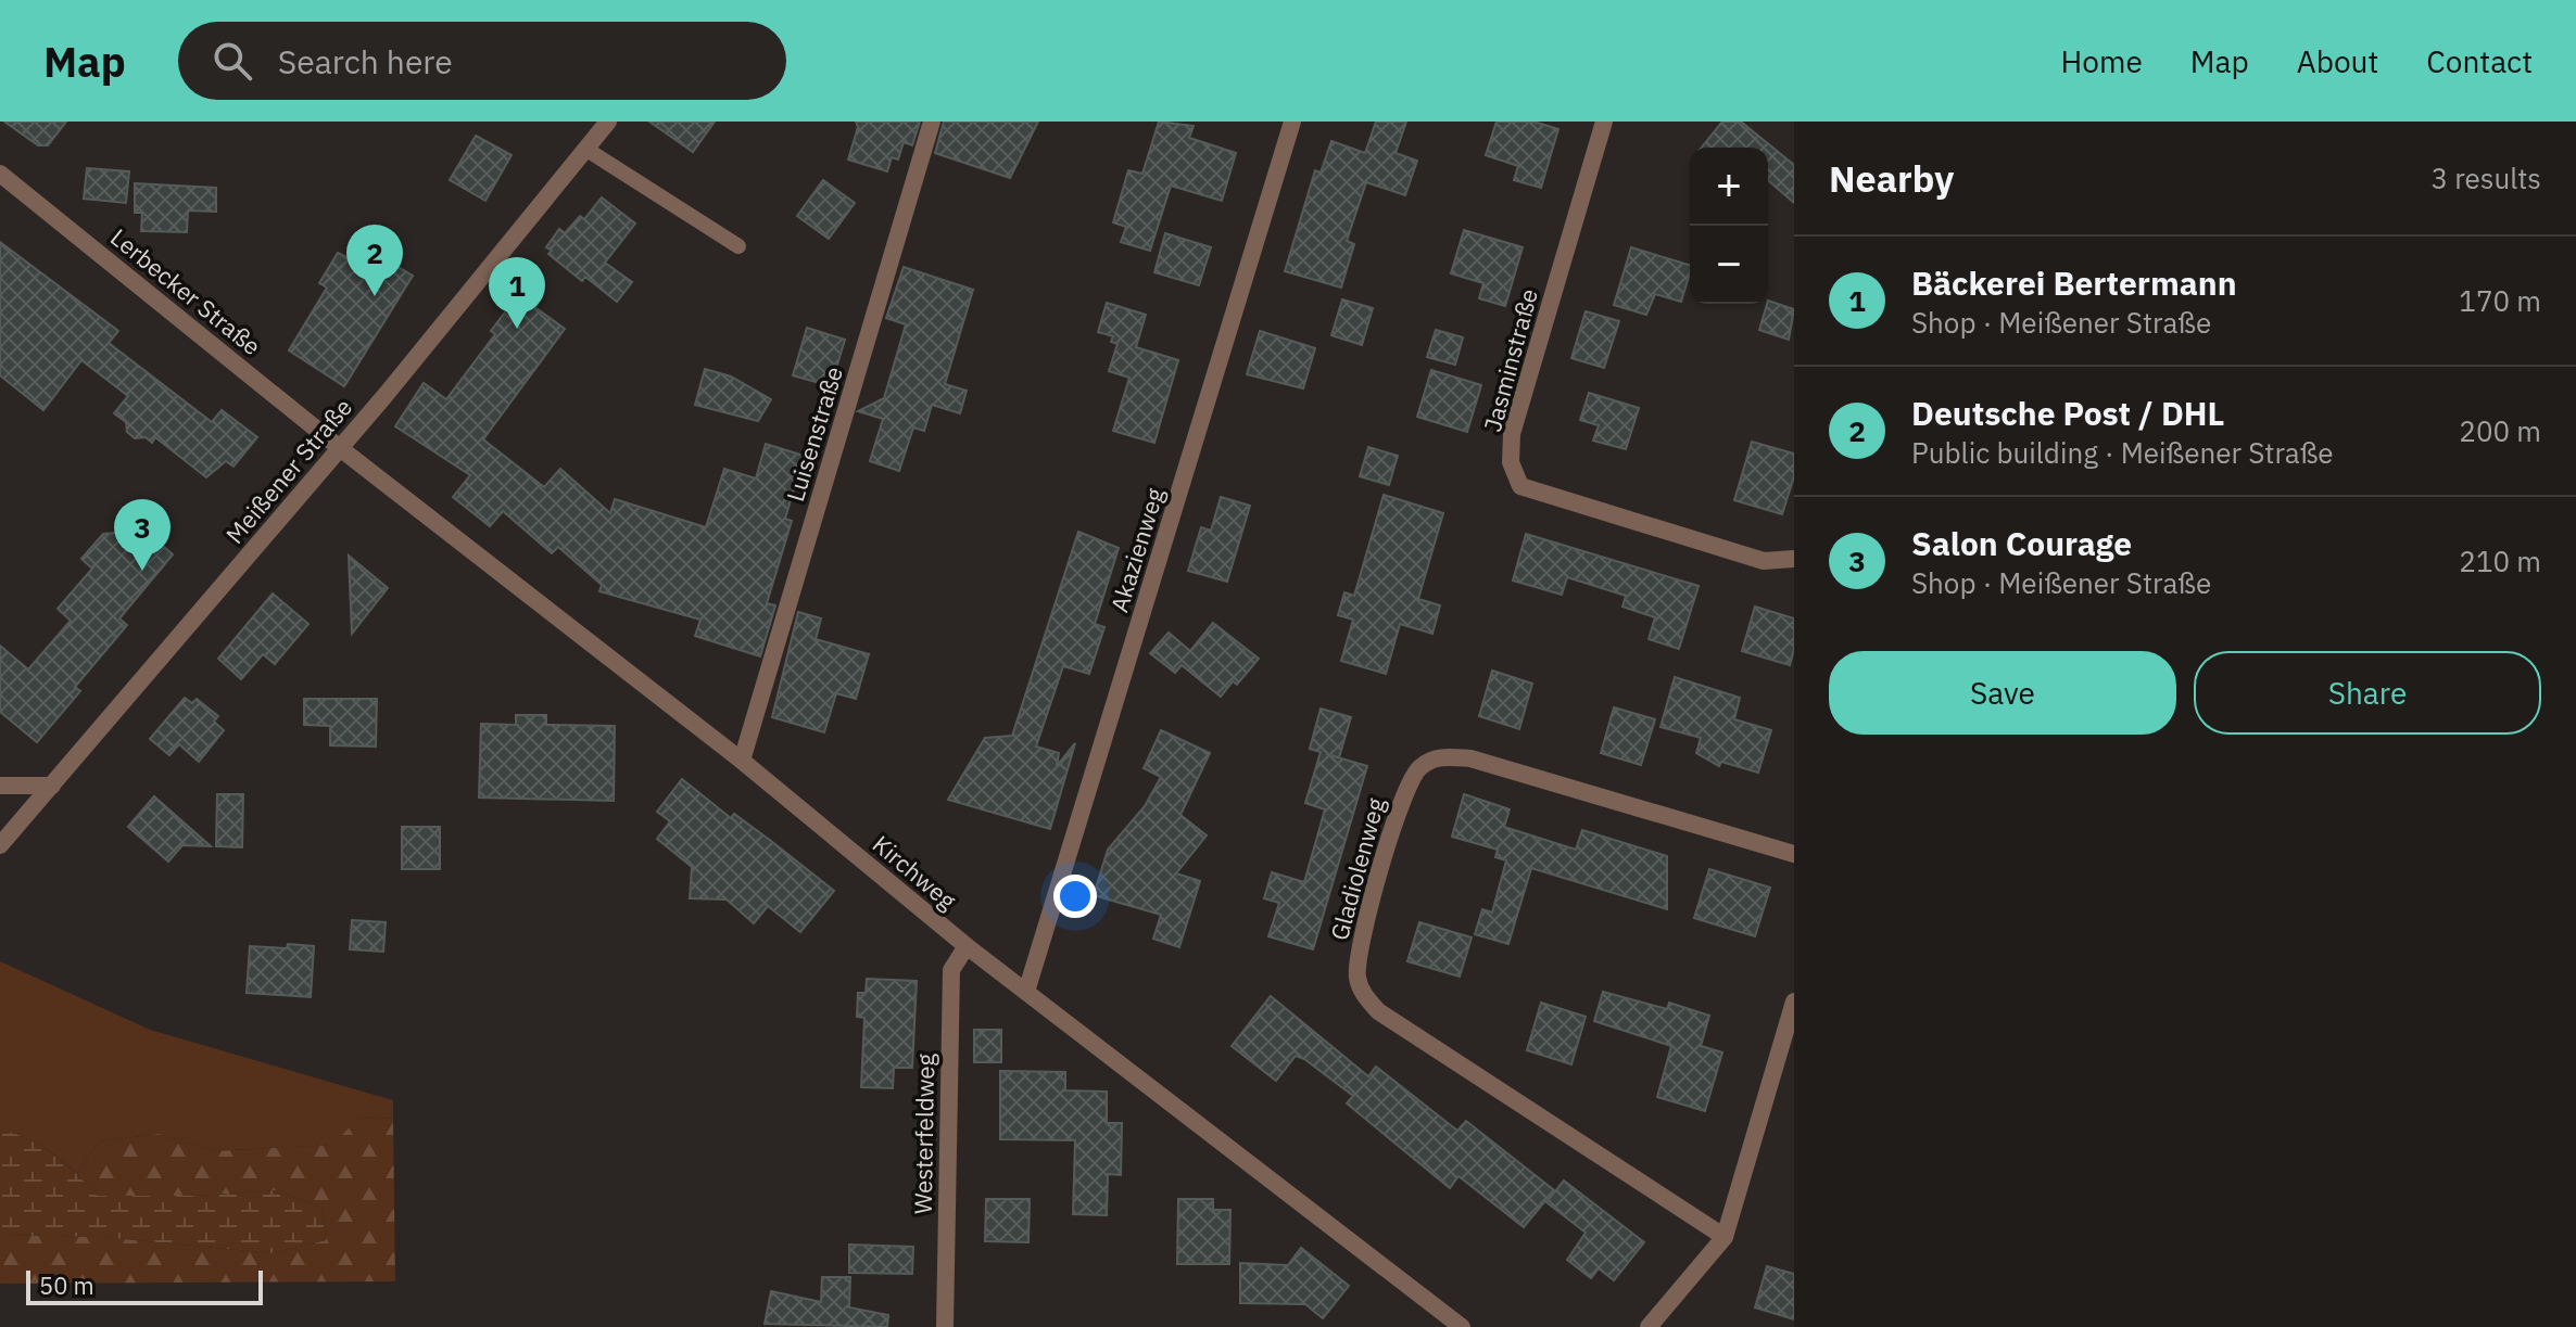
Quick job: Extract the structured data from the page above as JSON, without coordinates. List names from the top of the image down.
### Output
{
  "streets": {
    "street": [
      "Lerbecker Straße",
      "Jasminstraße",
      "Luisenstraße",
      "Meißener Straße",
      "Akazienweg",
      "Gladiolenweg",
      "Kirchweg",
      "Westerfeldweg"
    ]
  },
  "crossings": [
    ["Lerbecker Straße", "Meißener Straße"],
    ["Lerbecker Straße", "Kirchweg"],
    ["Luisenstraße", "Kirchweg"],
    ["Meißener Straße", "Kirchweg"],
    ["Akazienweg", "Kirchweg"],
    ["Kirchweg", "Westerfeldweg"]
  ],
  "scale_bar": "50 m",
  "page": {
    "header": "Map",
    "search": "Search here",
    "nav": [
      "Home",
      "Map",
      "About",
      "Contact"
    ],
    "heading": ["Nearby", "3 results"],
    "map_buttons": ["+", "−"],
    "pins": ["2", "1", "3"],
    "list": [
      {
        "mark": "1",
        "name": "Bäckerei Bertermann",
        "note": "Shop · Meißener Straße",
        "value": "170 m"
      },
      {
        "mark": "2",
        "name": "Deutsche Post / DHL",
        "note": "Public building · Meißener Straße",
        "value": "200 m"
      },
      {
        "mark": "3",
        "name": "Salon Courage",
        "note": "Shop · Meißener Straße",
        "value": "210 m"
      }
    ],
    "buttons": ["Save", "Share"],
    "scale": "50 m"
  }
}
